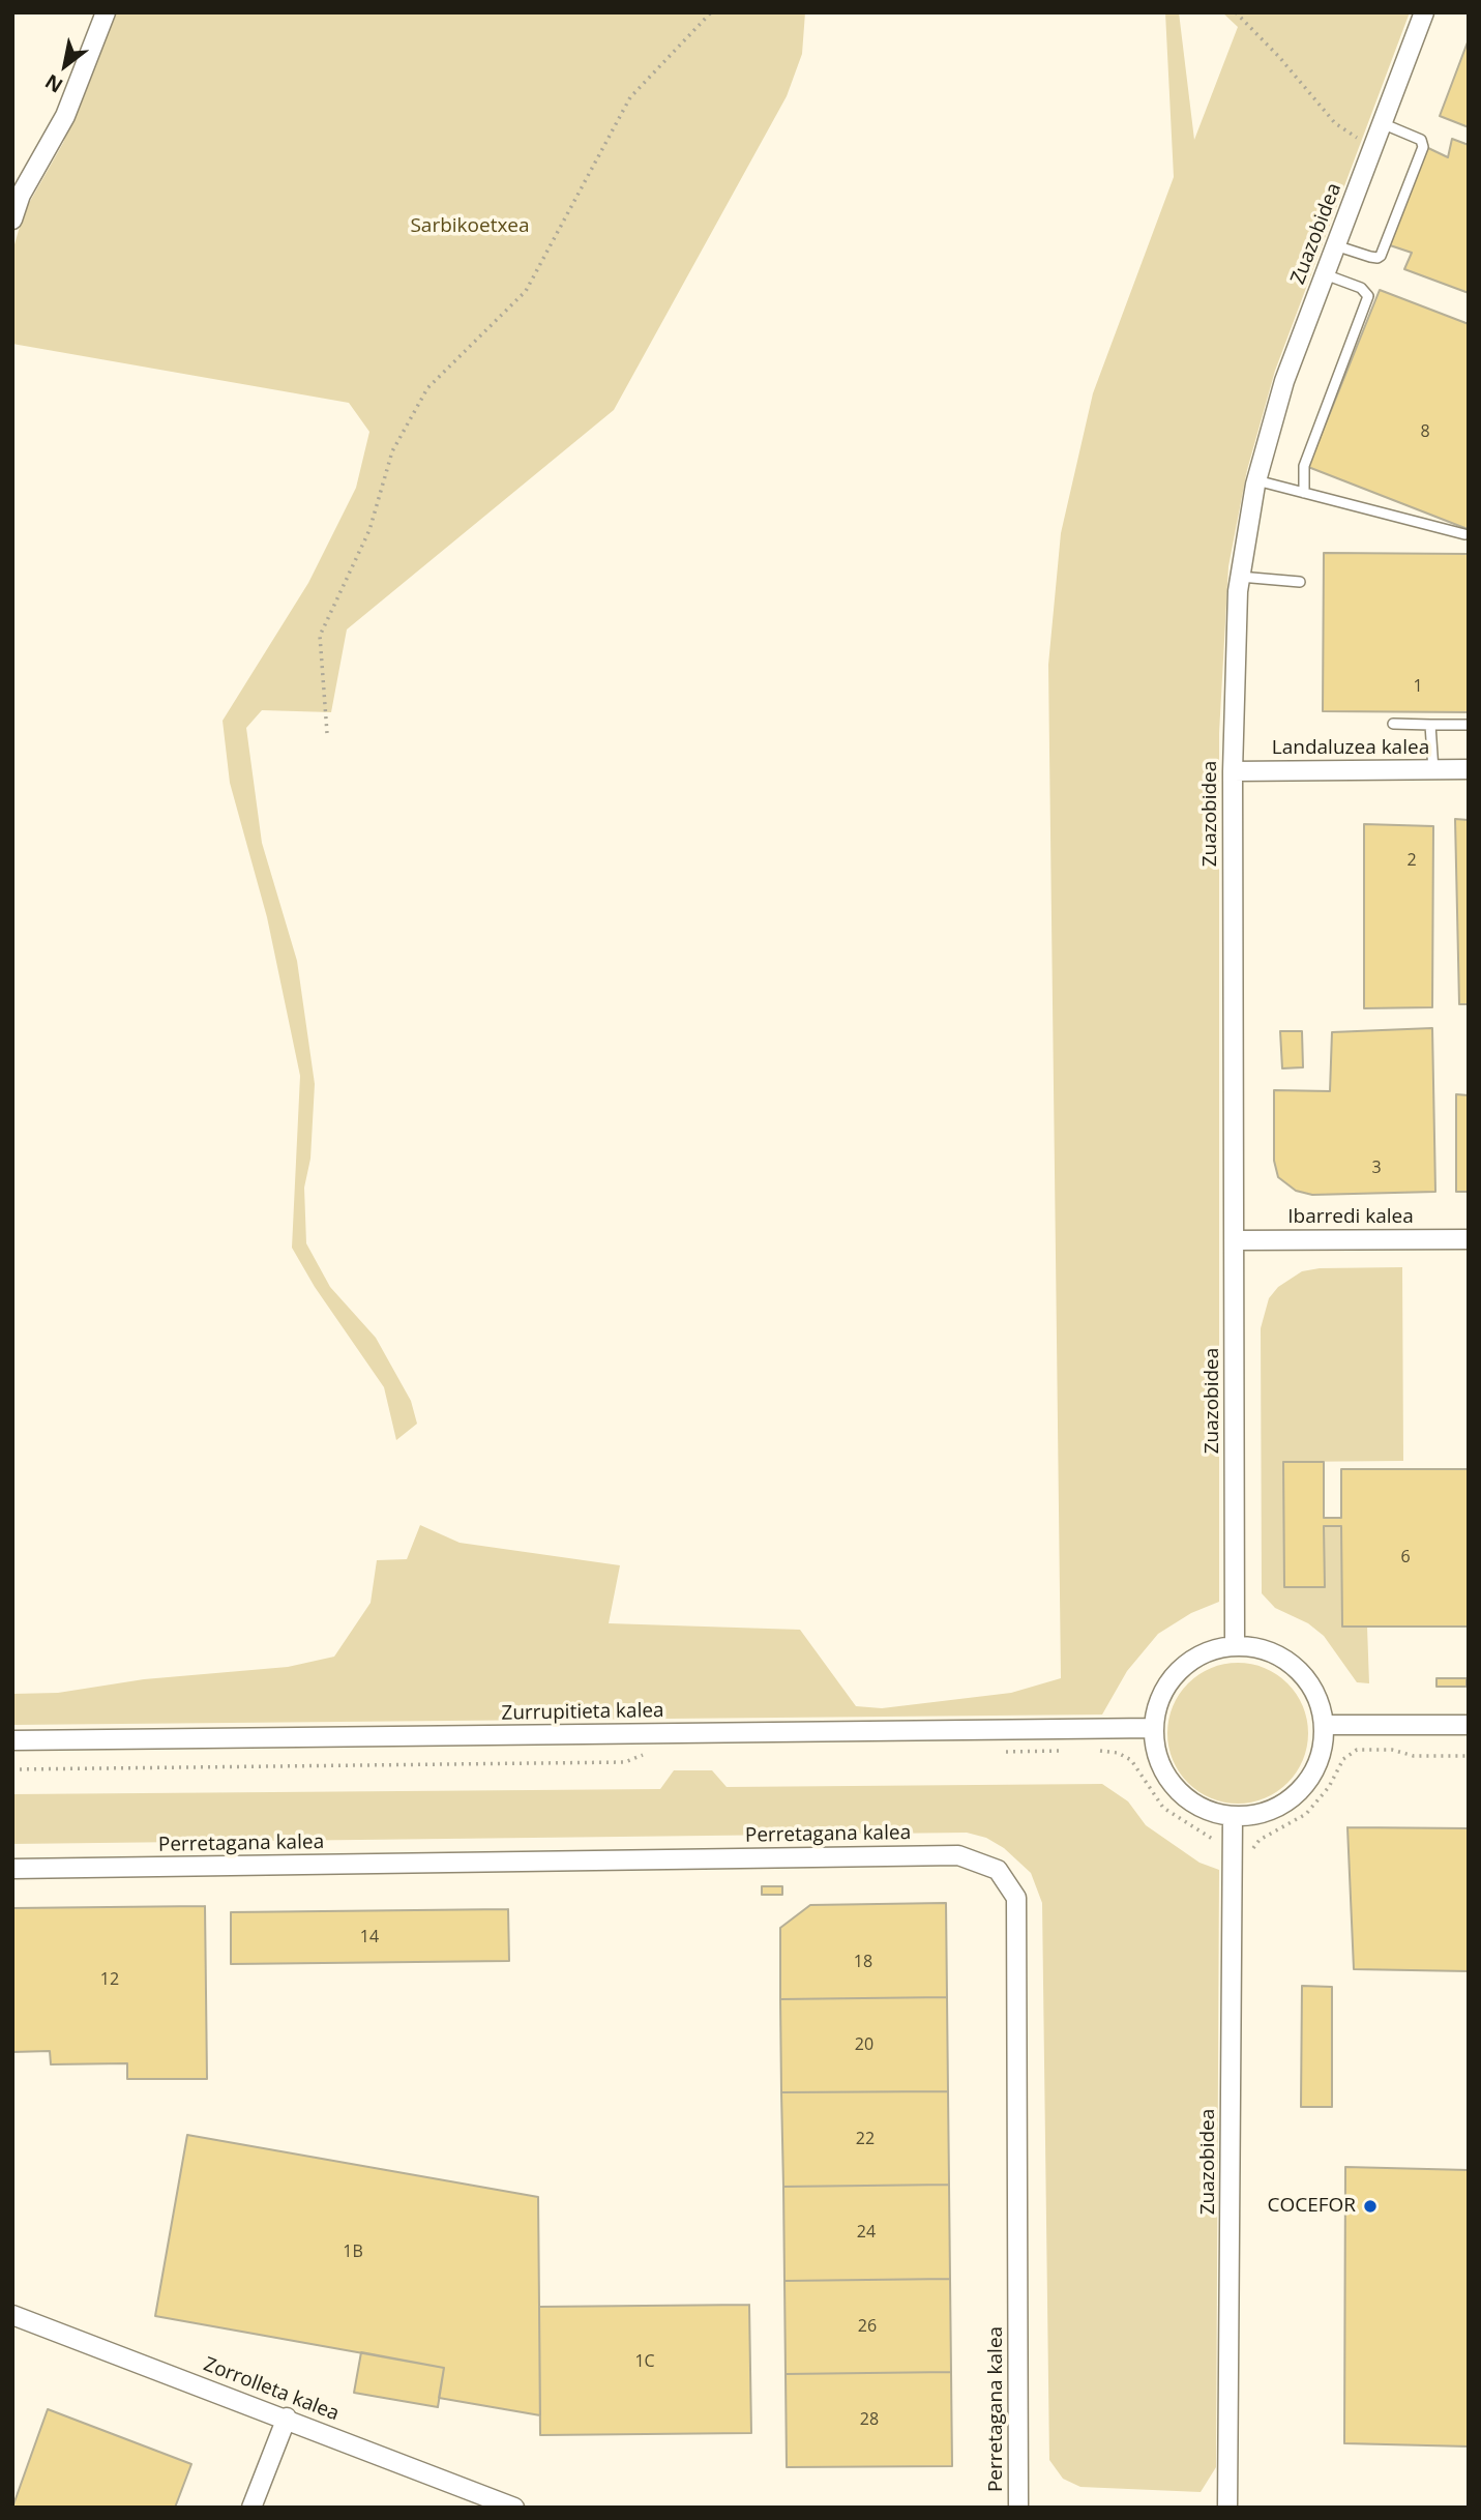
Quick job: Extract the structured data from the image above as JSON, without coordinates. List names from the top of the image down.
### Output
{
  "streets": {
    "street": [
      "Zuazobidea",
      "Landaluzea kalea",
      "Ibarredi kalea",
      "Zurrupitieta kalea",
      "Perretagana kalea",
      "Zorrolleta kalea"
    ]
  },
  "crossings": [
    ["Zuazobidea", "Landaluzea kalea"],
    ["Zuazobidea", "Ibarredi kalea"],
    ["Zuazobidea", "Zurrupitieta kalea"]
  ],
  "parks": ["Sarbikoetxea"],
  "places": ["COCEFOR"],
  "house_numbers": [
    "8",
    "1",
    "2",
    "3",
    "6",
    "14",
    "18",
    "12",
    "20",
    "22",
    "24",
    "1B",
    "26",
    "1C",
    "28"
  ],
  "north": "bottom left"
}
